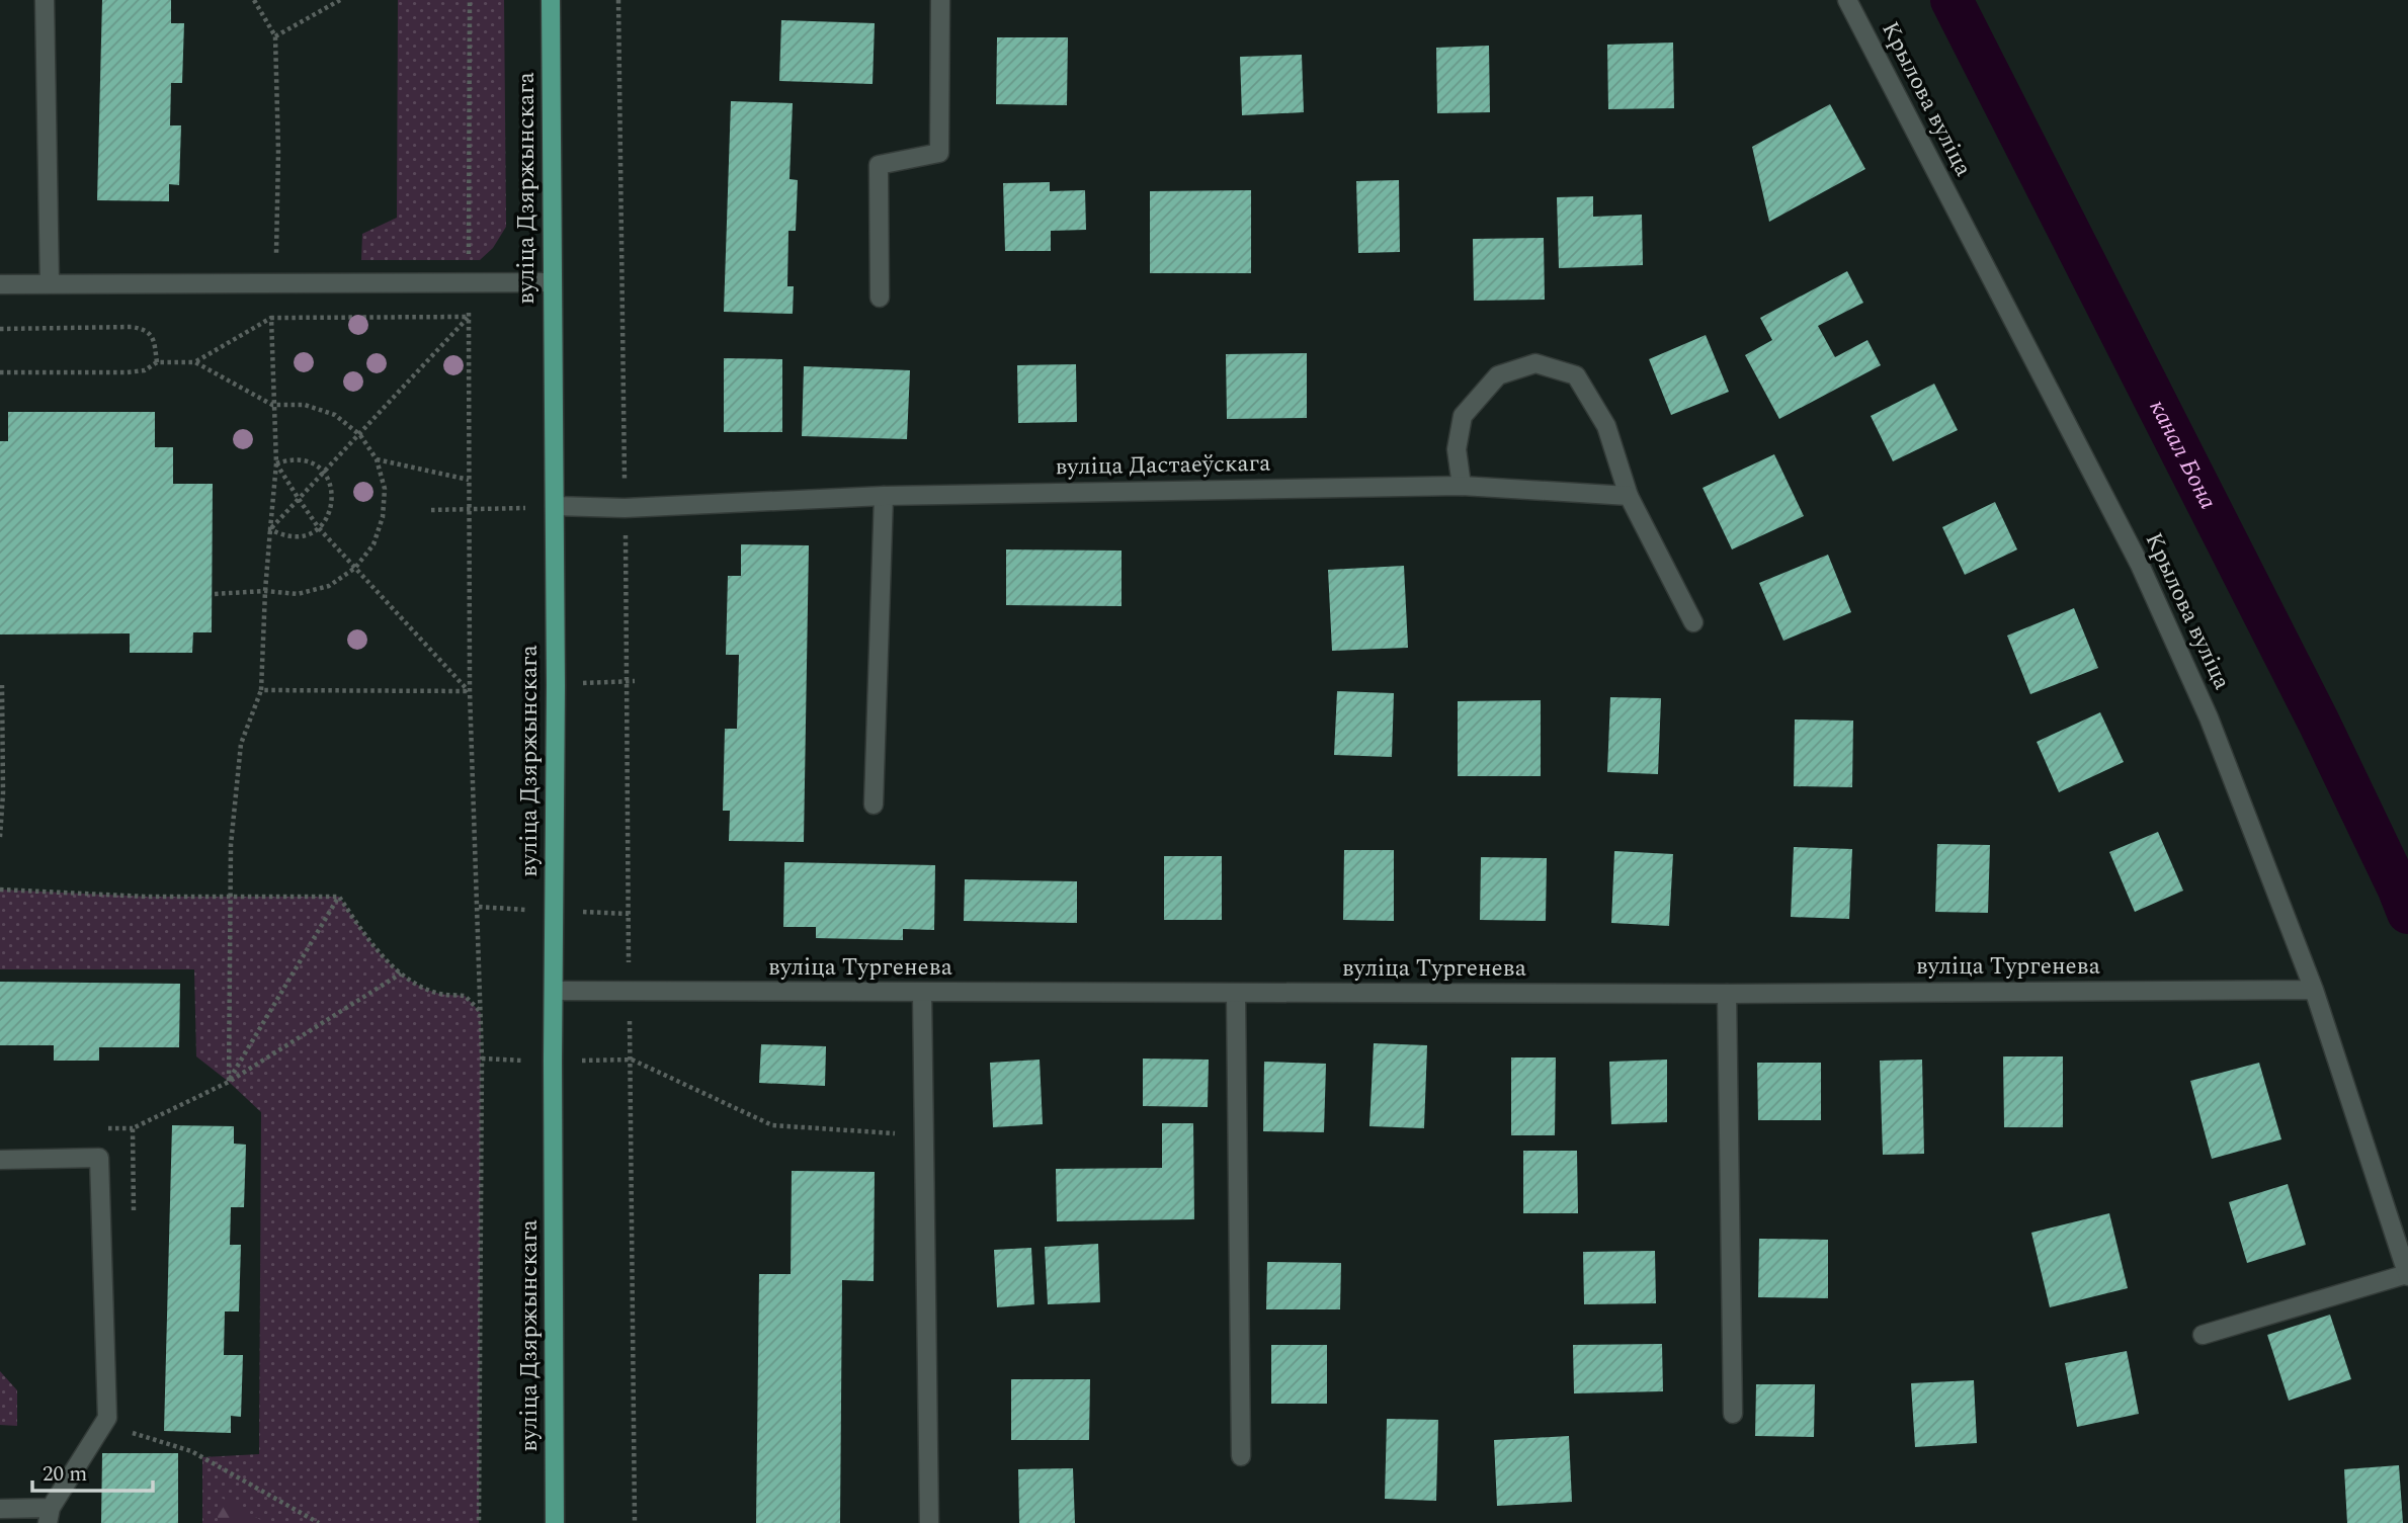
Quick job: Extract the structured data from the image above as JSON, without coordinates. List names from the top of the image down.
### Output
{
  "streets": {
    "main road": ["вуліца Дзяржынскага"],
    "street": ["Крылова вуліца", "вуліца Дастаеўскага", "вуліца Тургенева"]
  },
  "crossings": [
    ["Крылова вуліца", "вуліца Тургенева"],
    ["вуліца Дзяржынскага", "вуліца Дастаеўскага"],
    ["вуліца Дзяржынскага", "вуліца Тургенева"]
  ],
  "water": ["канал Бона"],
  "scale_bar": "20 m"
}
